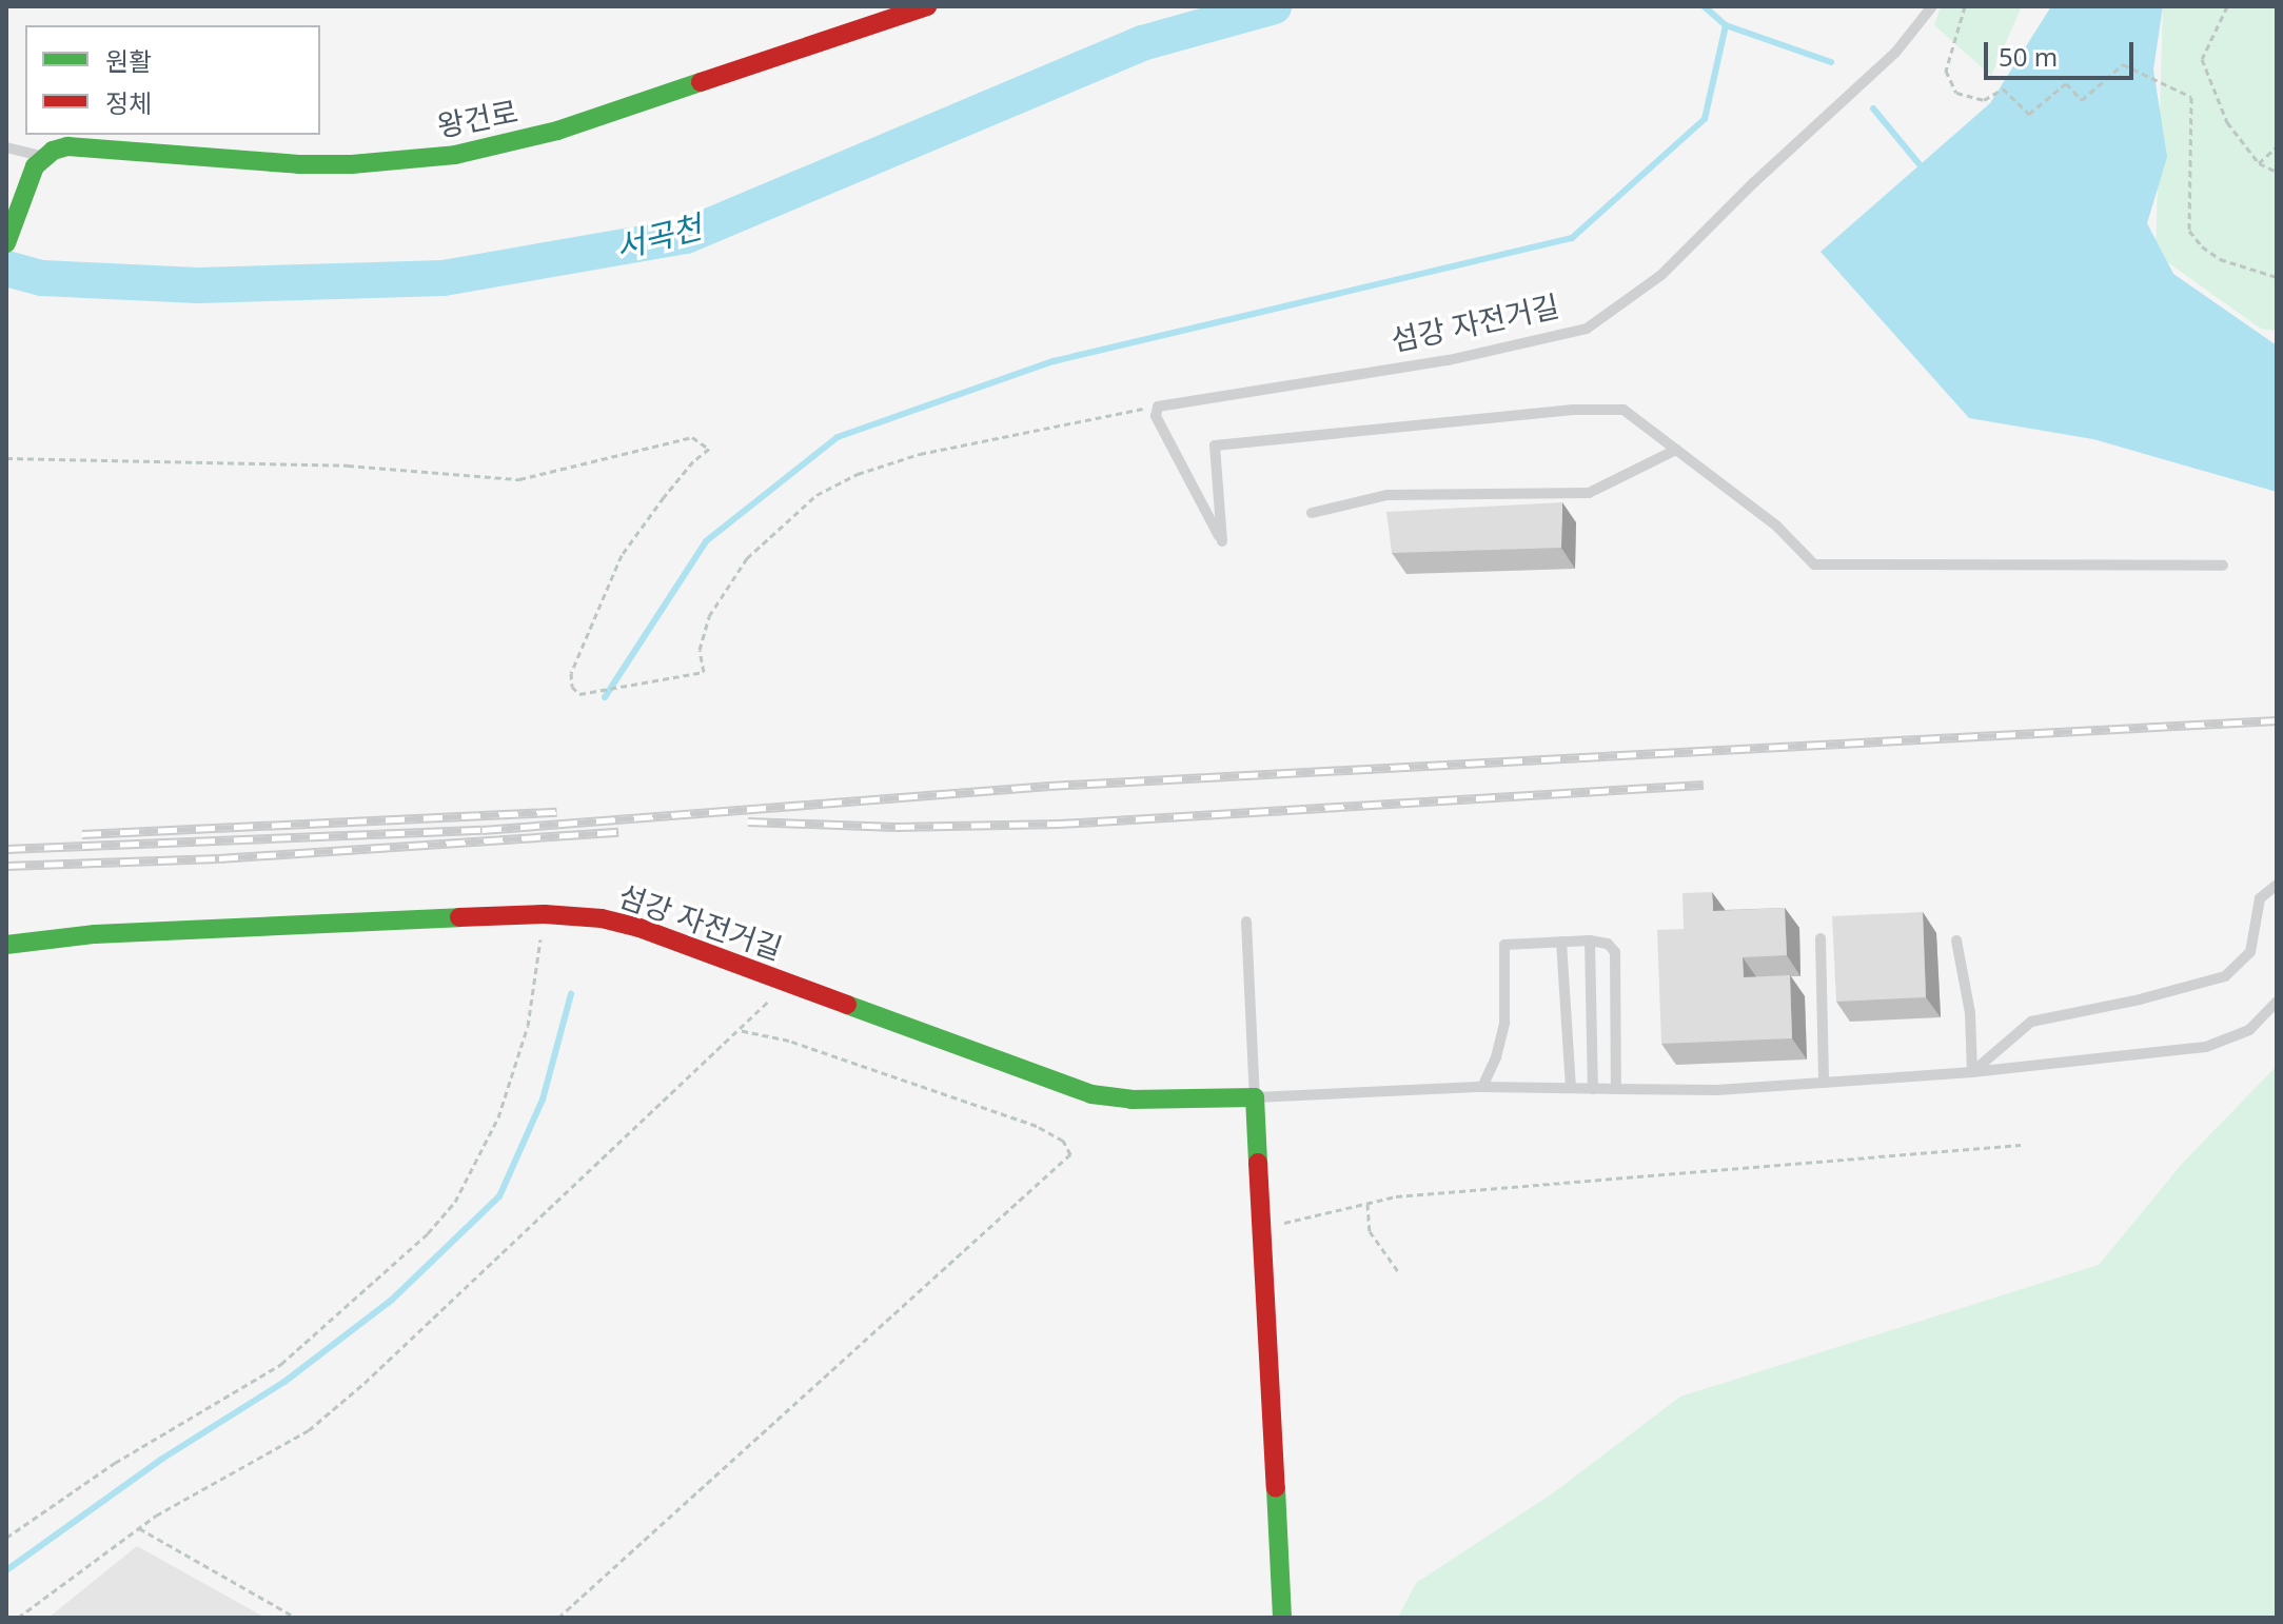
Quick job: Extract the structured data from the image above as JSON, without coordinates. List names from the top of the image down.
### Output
{
  "streets": {
    "street": ["왕건로", "섬강 자전거길"]
  },
  "water": ["서곡천"],
  "legend": ["원활", "정체"],
  "scale_bar": "50 m"
}
